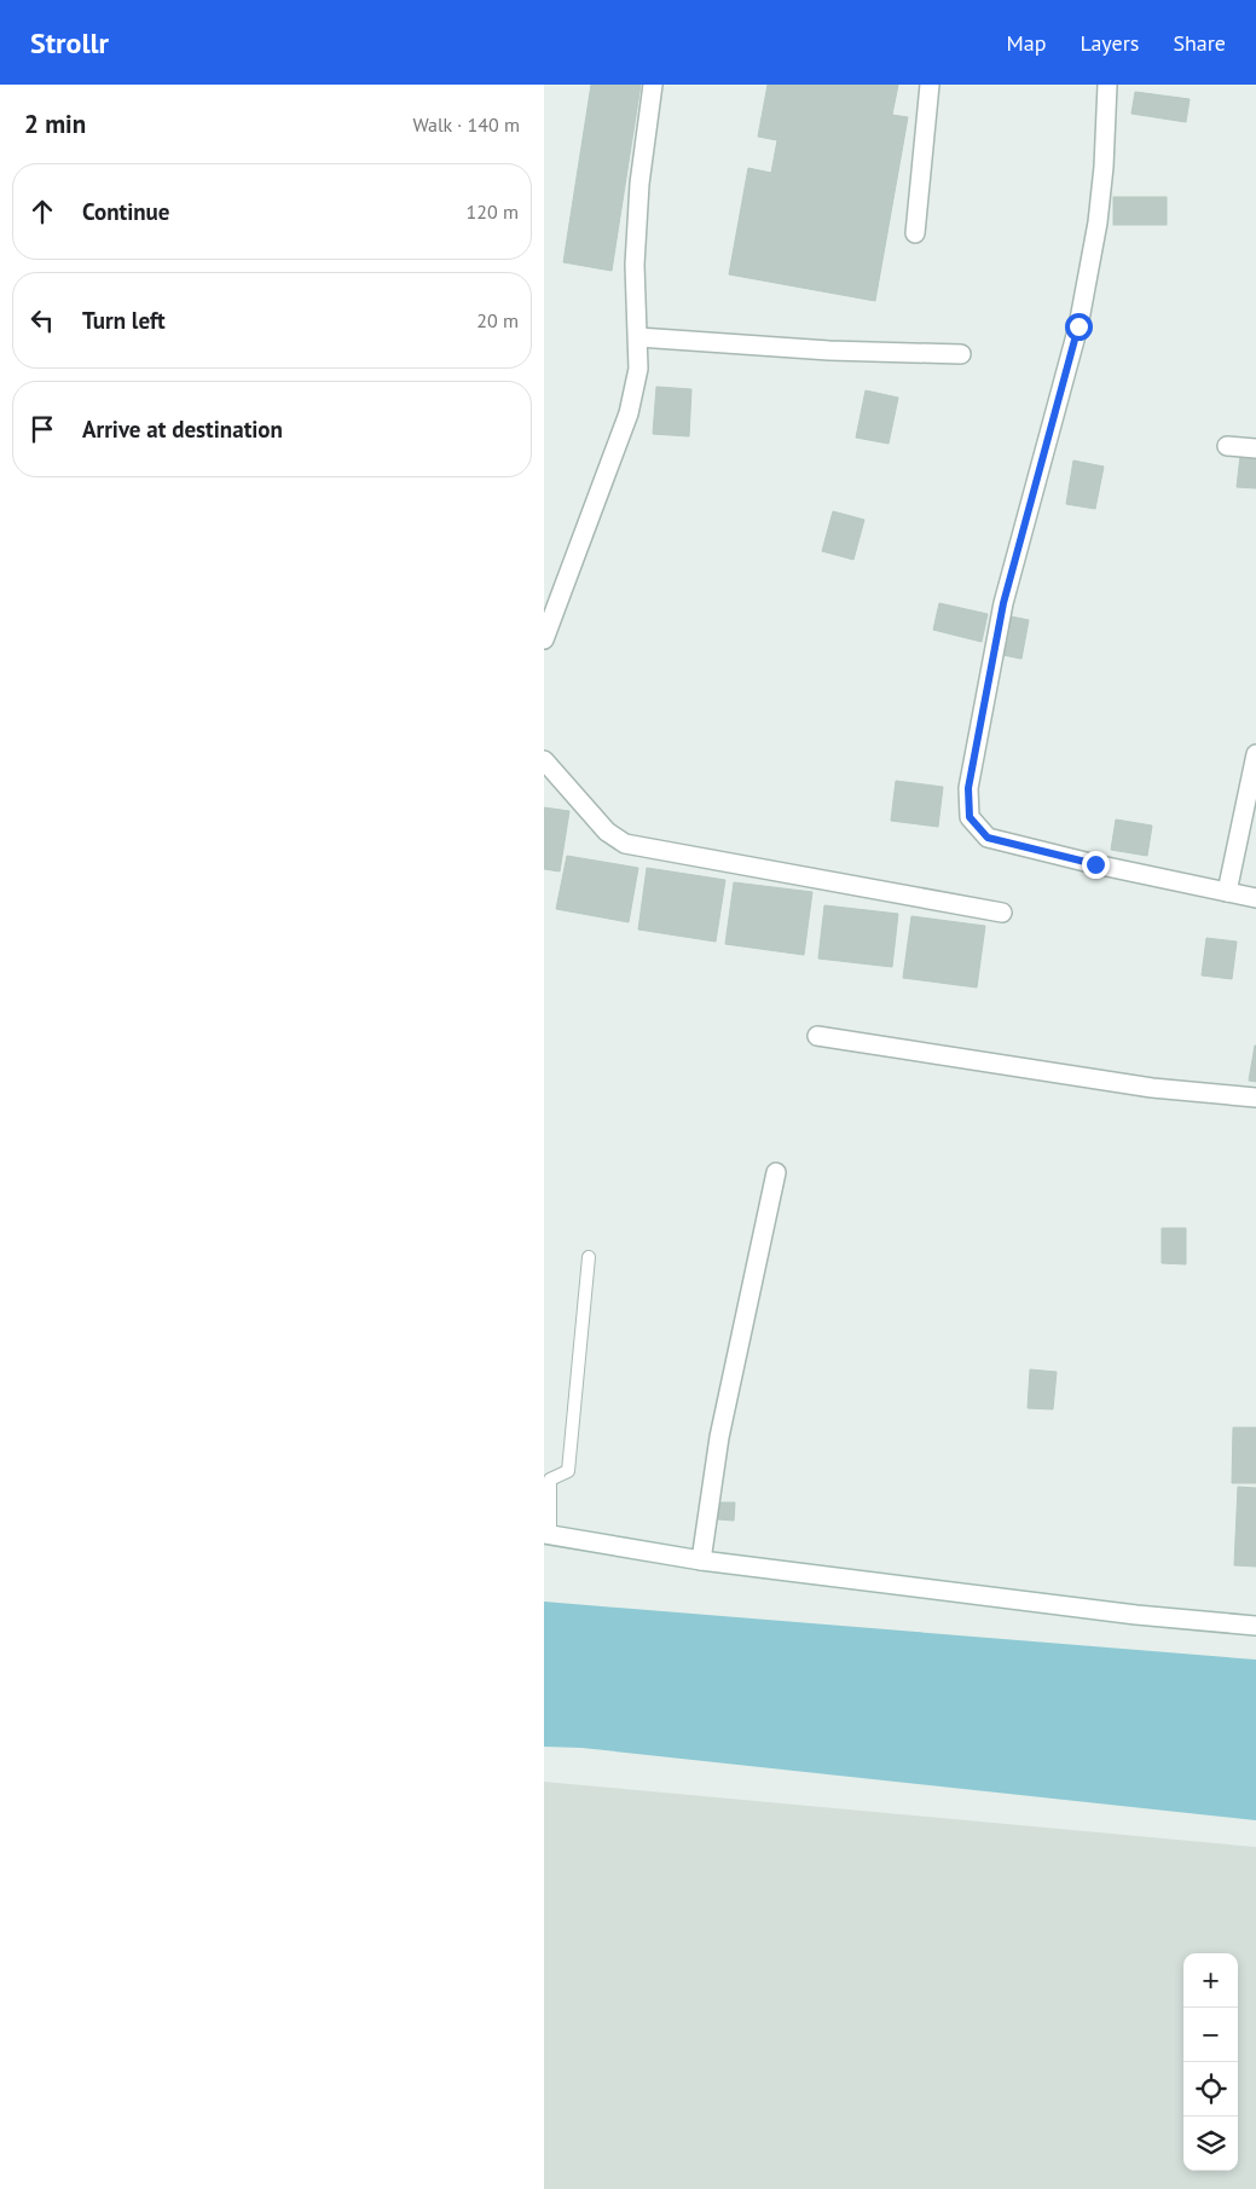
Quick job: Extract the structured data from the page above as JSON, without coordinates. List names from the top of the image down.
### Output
{
  "page": {
    "header": "Strollr",
    "nav": ["Map", "Layers", "Share"],
    "heading": ["2 min", "Walk · 140 m"],
    "list": [
      ["Continue", "120 m"],
      ["Turn left", "20 m"],
      "Arrive at destination"
    ],
    "map_buttons": ["+", "−"]
  }
}
